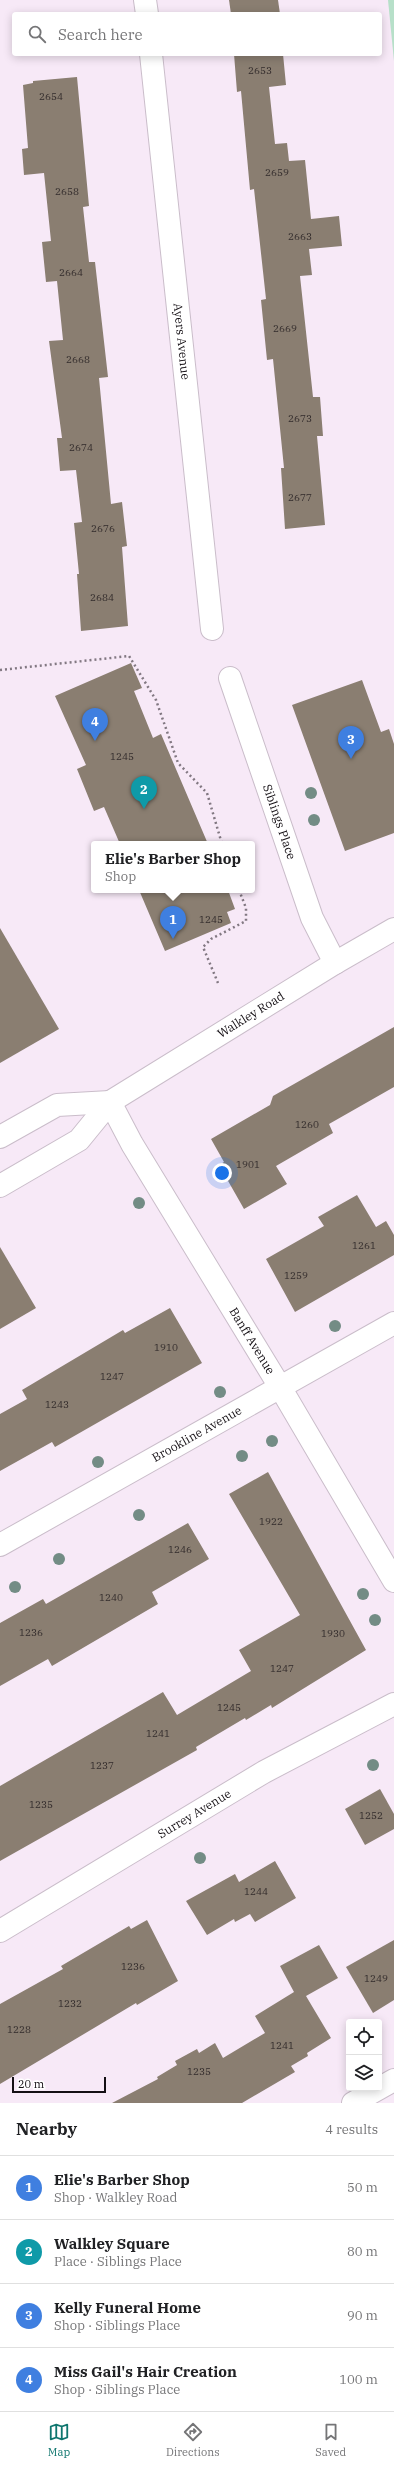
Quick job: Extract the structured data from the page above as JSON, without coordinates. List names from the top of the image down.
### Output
{
  "streets": {
    "street": [
      "Ayers Avenue",
      "Siblings Place",
      "Walkley Road",
      "Banff Avenue",
      "Brookline Avenue",
      "Surrey Avenue"
    ]
  },
  "crossings": [
    ["Siblings Place", "Walkley Road"],
    ["Walkley Road", "Banff Avenue"],
    ["Banff Avenue", "Brookline Avenue"]
  ],
  "house_numbers": [
    "2653",
    "2654",
    "2659",
    "2658",
    "2663",
    "2664",
    "2669",
    "2668",
    "2673",
    "2674",
    "2677",
    "2676",
    "2684",
    "1245",
    "1245",
    "1260",
    "1901",
    "1261",
    "1259",
    "1910",
    "1247",
    "1243",
    "1922",
    "1246",
    "1240",
    "1236",
    "1930",
    "1247",
    "1245",
    "1241",
    "1237",
    "1235",
    "1252",
    "1244",
    "1236",
    "1249",
    "1232",
    "1228",
    "1241",
    "1235"
  ],
  "scale_bar": "20 m",
  "page": {
    "search": "Search here",
    "pins": [
      "4",
      "3",
      "2",
      "1"
    ],
    "popup": ["Elie's Barber Shop", "Shop"],
    "scale": "20 m",
    "heading": ["Nearby", "4 results"],
    "list": [
      {
        "mark": "1",
        "name": "Elie's Barber Shop",
        "note": "Shop · Walkley Road",
        "value": "50 m"
      },
      {
        "mark": "2",
        "name": "Walkley Square",
        "note": "Place · Siblings Place",
        "value": "80 m"
      },
      {
        "mark": "3",
        "name": "Kelly Funeral Home",
        "note": "Shop · Siblings Place",
        "value": "90 m"
      },
      {
        "mark": "4",
        "name": "Miss Gail's Hair Creation",
        "note": "Shop · Siblings Place",
        "value": "100 m"
      }
    ],
    "nav": ["Map", "Directions", "Saved"]
  }
}
